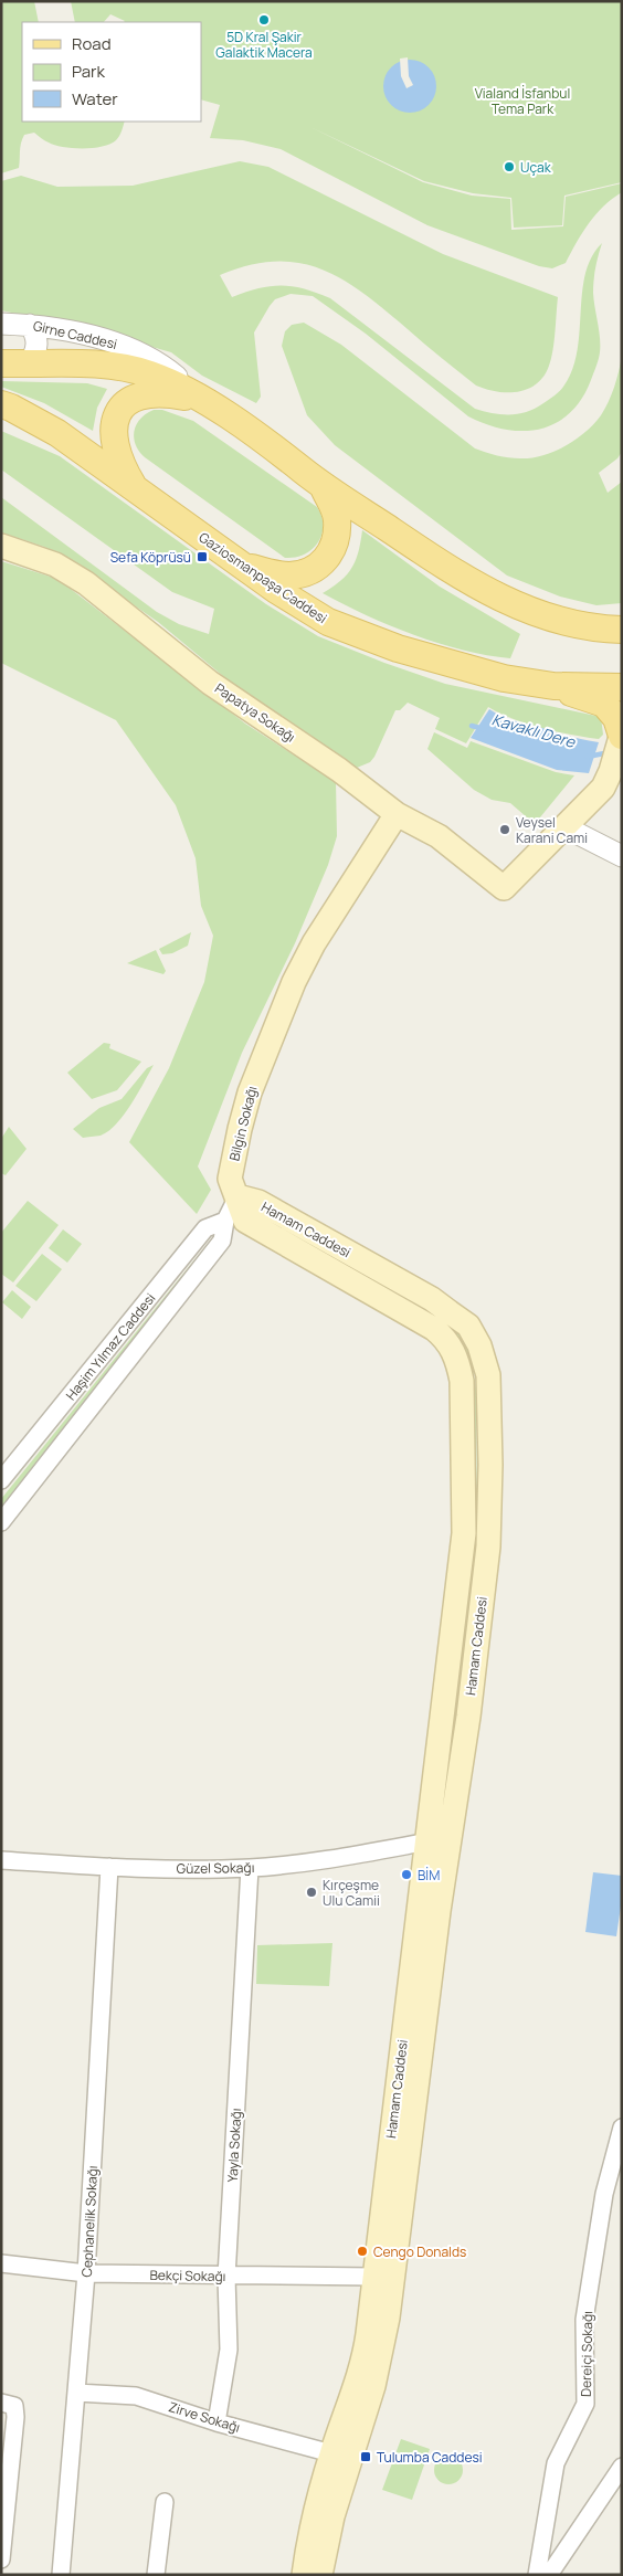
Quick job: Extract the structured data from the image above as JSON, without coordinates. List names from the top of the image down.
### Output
{
  "streets": {
    "main road": [
      "Gaziosmanpaşa Caddesi",
      "Papatya Sokağı",
      "Bilgin Sokağı",
      "Hamam Caddesi"
    ],
    "street": [
      "Girne Caddesi",
      "Haşim Yılmaz Caddesi",
      "Güzel Sokağı",
      "Yayla Sokağı",
      "Cephanelik Sokağı",
      "Bekçi Sokağı",
      "Dereiçi Sokağı",
      "Zirve Sokağı"
    ]
  },
  "crossings": [
    ["Papatya Sokağı", "Bilgin Sokağı"],
    ["Bilgin Sokağı", "Hamam Caddesi"],
    ["Hamam Caddesi", "Güzel Sokağı"],
    ["Hamam Caddesi", "Bekçi Sokağı"],
    ["Hamam Caddesi", "Zirve Sokağı"],
    ["Güzel Sokağı", "Yayla Sokağı"],
    ["Güzel Sokağı", "Cephanelik Sokağı"],
    ["Yayla Sokağı", "Bekçi Sokağı"],
    ["Yayla Sokağı", "Zirve Sokağı"],
    ["Cephanelik Sokağı", "Bekçi Sokağı"],
    ["Cephanelik Sokağı", "Zirve Sokağı"]
  ],
  "water": ["Kavaklı Dere"],
  "parks": ["Vialand İsfanbul Tema Park"],
  "places": {
    "other": [
      "5D Kral Şakir Galaktik Macera",
      "Uçak",
      "Veysel Karani Cami",
      "BİM",
      "Kırçeşme Ulu Camii",
      "Cengo Donalds"
    ],
    "transit": ["Sefa Köprüsü", "Tulumba Caddesi"]
  },
  "legend": ["Road", "Park", "Water"]
}
